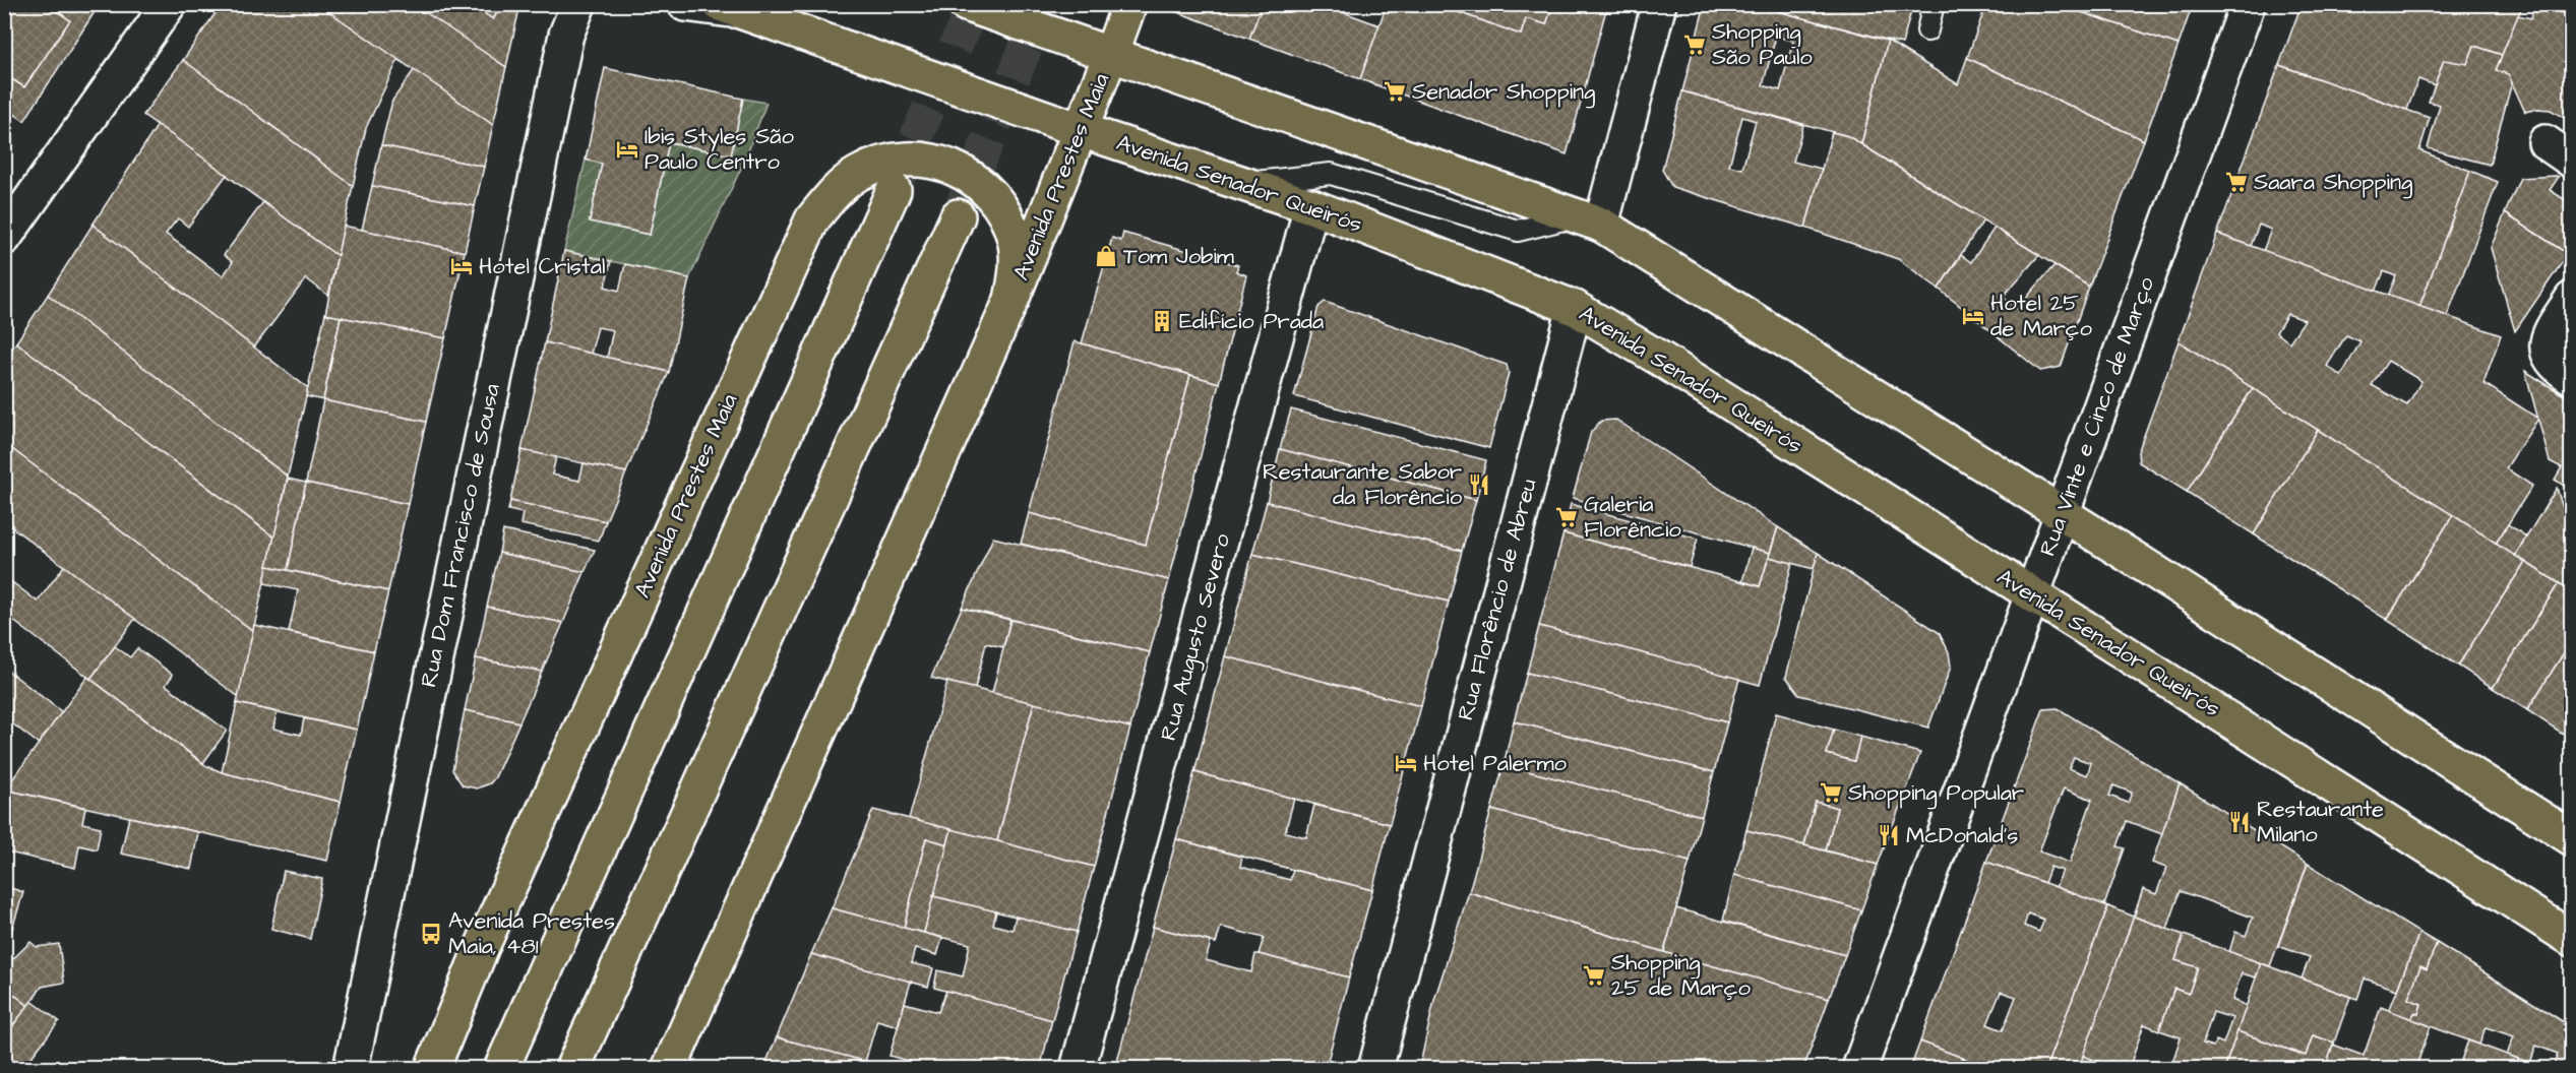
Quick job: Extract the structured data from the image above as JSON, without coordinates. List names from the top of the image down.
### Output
{
  "streets": {
    "main road": ["Avenida Prestes Maia", "Avenida Senador Queirós"],
    "street": [
      "Rua Vinte e Cinco de Março",
      "Rua Dom Francisco de Sousa",
      "Rua Florêncio de Abreu",
      "Rua Augusto Severo"
    ]
  },
  "crossings": [
    ["Avenida Prestes Maia", "Avenida Senador Queirós"],
    ["Avenida Senador Queirós", "Rua Vinte e Cinco de Março"],
    ["Avenida Senador Queirós", "Rua Florêncio de Abreu"],
    ["Avenida Senador Queirós", "Rua Augusto Severo"]
  ],
  "places": {
    "supermarket": [
      "Shopping São Paulo",
      "Senador Shopping",
      "Saara Shopping",
      "Galeria Florêncio",
      "Shopping Popular",
      "Shopping 25 de Março"
    ],
    "hotel": [
      "Ibis Styles São Paulo Centro",
      "Hotel Cristal",
      "Hotel 25 de Março",
      "Hotel Palermo"
    ],
    "shop": ["Tom Jobim"],
    "building": ["Edifício Prada"],
    "restaurant": ["Restaurante Sabor da Florêncio", "Restaurante Milano", "McDonald's"],
    "bus stop": ["Avenida Prestes Maia, 481"]
  }
}
